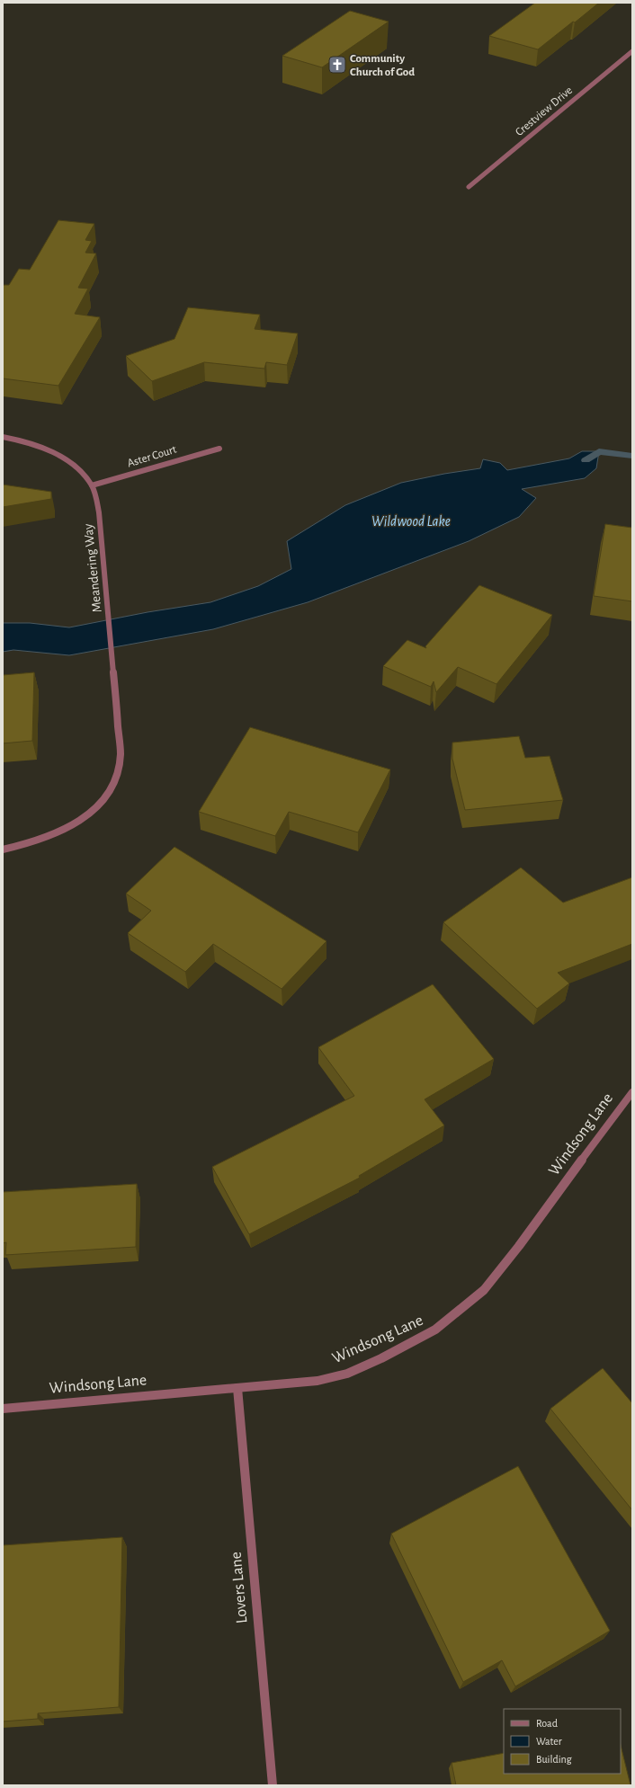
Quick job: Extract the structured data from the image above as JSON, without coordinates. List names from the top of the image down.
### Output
{
  "streets": {
    "street": [
      "Crestview Drive",
      "Aster Court",
      "Meandering Way",
      "Windsong Lane",
      "Lovers Lane"
    ]
  },
  "crossings": [
    ["Aster Court", "Meandering Way"],
    ["Windsong Lane", "Lovers Lane"]
  ],
  "water": ["Wildwood Lake"],
  "places": {
    "church": ["Community Church of God"]
  },
  "legend": ["Road", "Water", "Building"]
}
